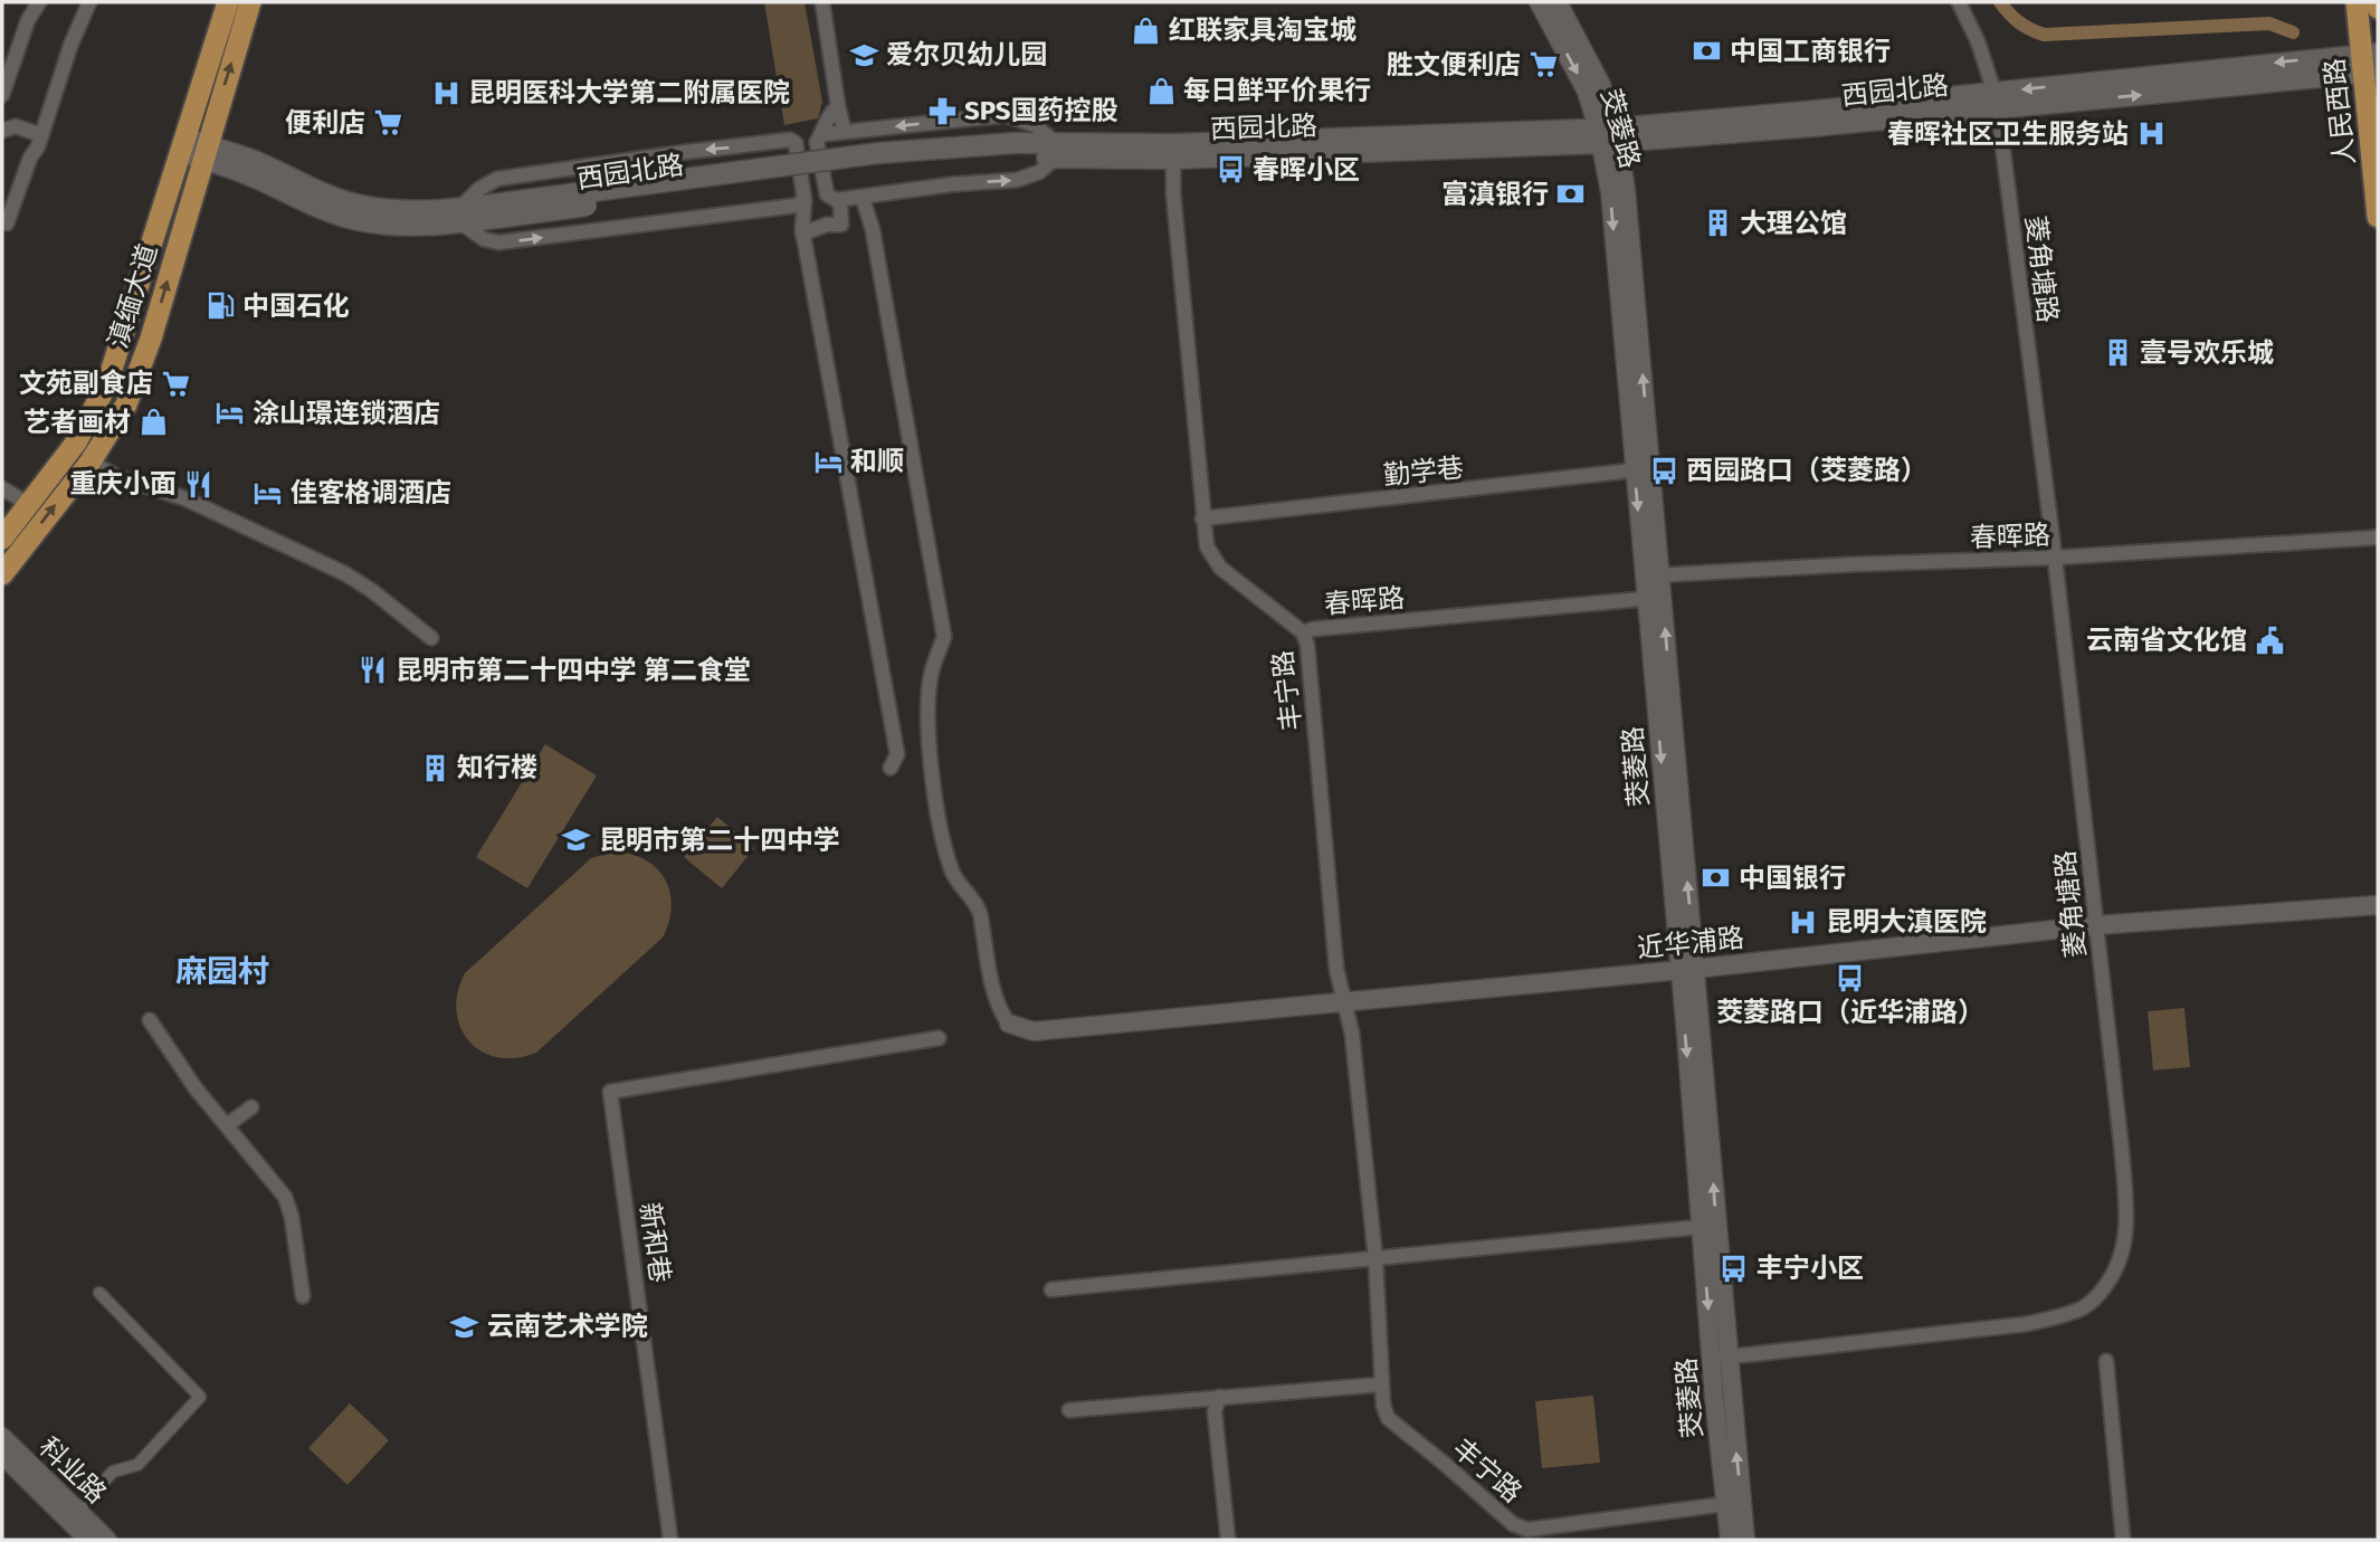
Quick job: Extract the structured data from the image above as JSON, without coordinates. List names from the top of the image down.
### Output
{
  "streets": {
    "main road": ["西园北路", "人民西路", "滇缅大道"],
    "street": [
      "茭菱路",
      "菱角塘路",
      "勤学巷",
      "春晖路",
      "丰宁路",
      "近华浦路",
      "新和巷",
      "科业路"
    ]
  },
  "crossings": [
    ["西园北路", "人民西路"],
    ["西园北路", "茭菱路"],
    ["西园北路", "菱角塘路"],
    ["西园北路", "滇缅大道"],
    ["西园北路", "丰宁路"],
    ["茭菱路", "菱角塘路"],
    ["茭菱路", "勤学巷"],
    ["茭菱路", "春晖路"],
    ["茭菱路", "丰宁路"],
    ["茭菱路", "近华浦路"],
    ["菱角塘路", "春晖路"],
    ["菱角塘路", "近华浦路"],
    ["勤学巷", "丰宁路"],
    ["春晖路", "丰宁路"],
    ["丰宁路", "近华浦路"]
  ],
  "districts": ["麻园村"],
  "places": {
    "shop": ["红联家具淘宝城", "每日鲜平价果行", "艺者画材"],
    "bank": ["中国工商银行", "富滇银行", "中国银行"],
    "school or university": ["爱尔贝幼儿园", "昆明市第二十四中学", "云南艺术学院"],
    "supermarket": ["胜文便利店", "便利店", "文苑副食店"],
    "hospital": ["昆明医科大学第二附属医院", "春晖社区卫生服务站", "昆明大滇医院"],
    "pharmacy": ["SPS国药控股"],
    "bus stop": [
      "春晖小区",
      "西园路口（茭菱路）",
      "茭菱路口（近华浦路）",
      "丰宁小区"
    ],
    "building": ["大理公馆", "壹号欢乐城", "知行楼"],
    "fuel station": ["中国石化"],
    "hotel": ["涂山璟连锁酒店", "和顺", "佳客格调酒店"],
    "restaurant": ["重庆小面", "昆明市第二十四中学 第二食堂"],
    "public building": ["云南省文化馆"]
  }
}
